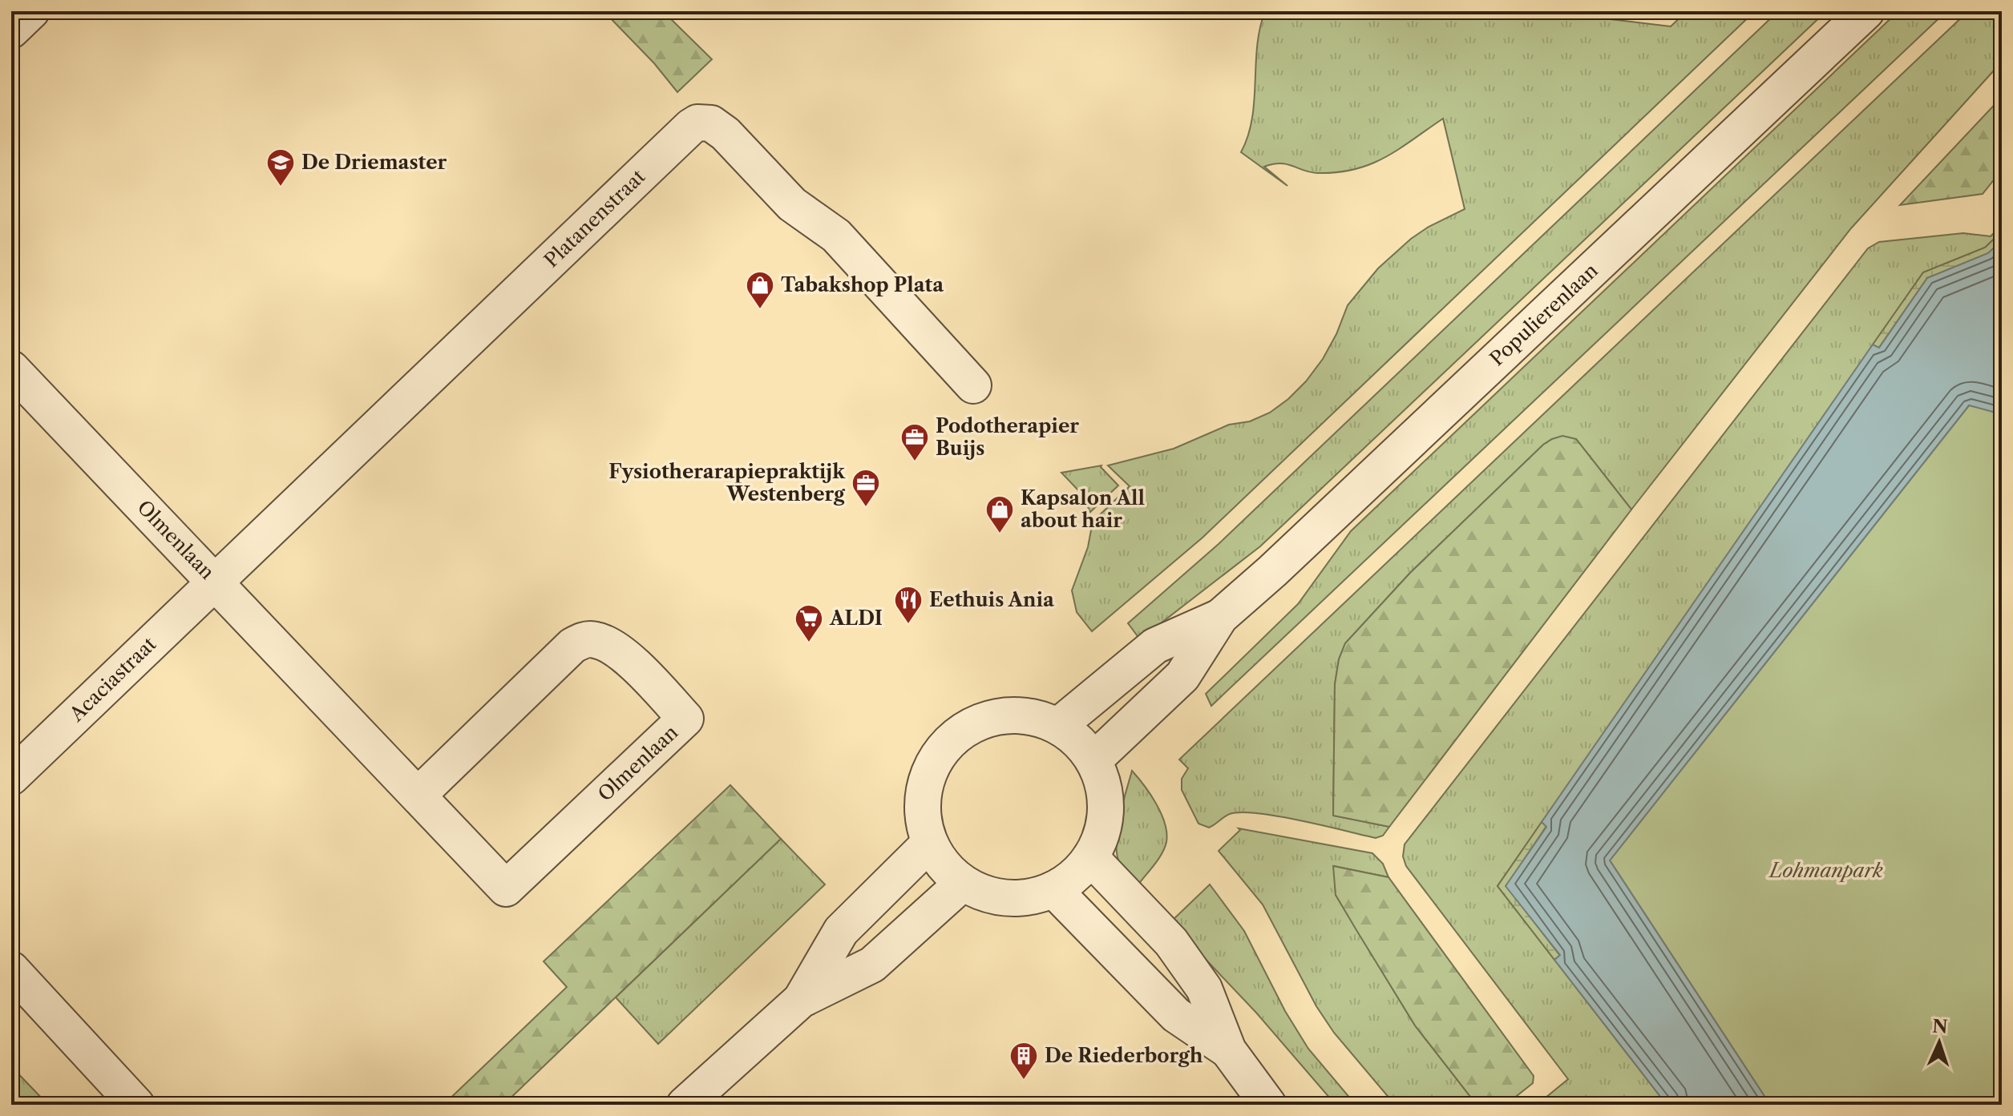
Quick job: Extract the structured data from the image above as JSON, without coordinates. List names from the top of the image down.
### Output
{
  "streets": {
    "street": [
      "Platanenstraat",
      "Populierenlaan",
      "Olmenlaan",
      "Acaciastraat"
    ]
  },
  "crossings": [
    ["Platanenstraat", "Olmenlaan"],
    ["Platanenstraat", "Acaciastraat"],
    ["Olmenlaan", "Acaciastraat"]
  ],
  "parks": ["Lohmanpark"],
  "places": {
    "school or university": ["De Driemaster"],
    "shop": ["Tabakshop Plata", "Kapsalon All about hair"],
    "office": ["Podotherapier Buijs", "Fysiotherarapiepraktijk Westenberg"],
    "restaurant": ["Eethuis Ania"],
    "supermarket": ["ALDI"],
    "building": ["De Riederborgh"]
  },
  "north": "top"
}
